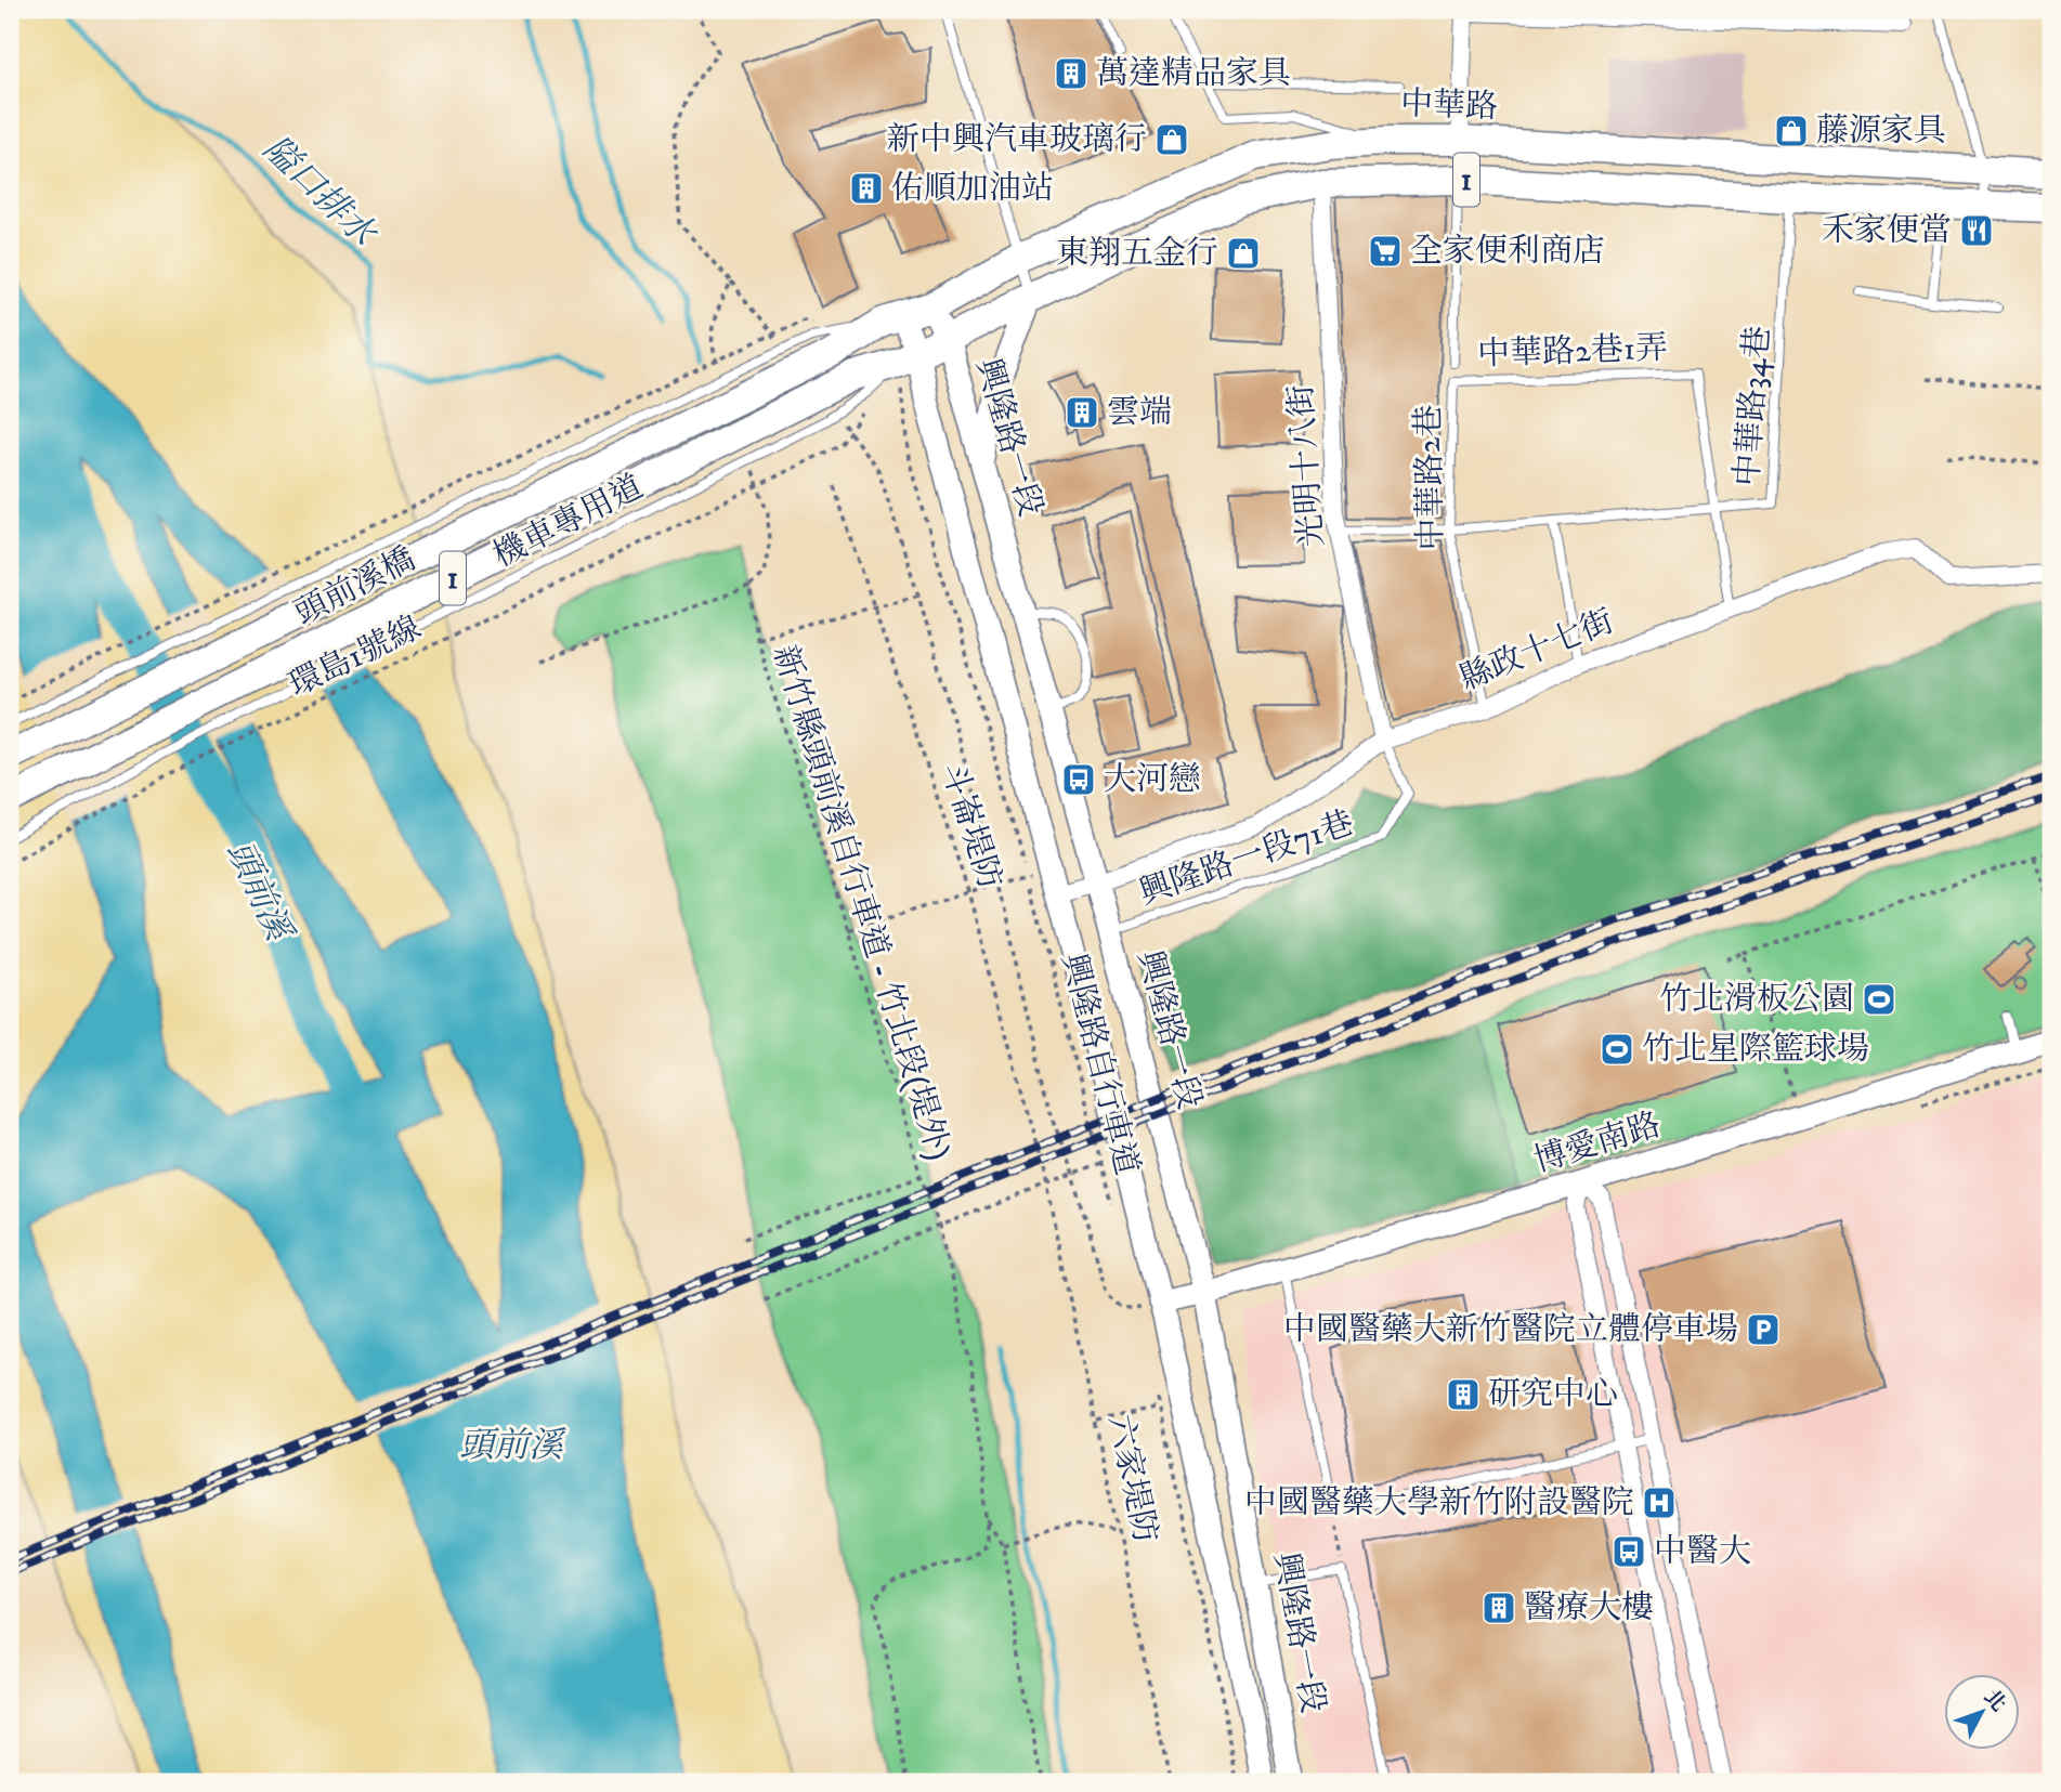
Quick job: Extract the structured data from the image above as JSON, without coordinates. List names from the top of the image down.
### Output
{
  "streets": {
    "main road": ["中華路", "1", "頭前溪橋"],
    "street": [
      "興隆路一段",
      "光明十八街",
      "縣政十七街",
      "博愛南路"
    ],
    "lane": [
      "中華路2巷1弄",
      "中華路34巷",
      "中華路2巷",
      "機車專用道",
      "興隆路一段71巷"
    ],
    "path": [
      "環島1號線",
      "斗崙堤防",
      "新竹縣頭前溪自行車道 - 竹北段(堤外)",
      "興隆路自行車道",
      "六家堤防"
    ]
  },
  "crossings": [
    ["中華路", "興隆路一段"],
    ["中華路", "機車專用道"],
    ["中華路", "頭前溪橋"],
    ["1", "中華路34巷"],
    ["1", "興隆路一段"],
    ["1", "光明十八街"],
    ["1", "機車專用道"],
    ["1", "頭前溪橋"],
    ["中華路2巷1弄", "中華路34巷"],
    ["中華路2巷1弄", "中華路2巷"],
    ["中華路34巷", "縣政十七街"],
    ["興隆路一段", "機車專用道"],
    ["興隆路一段", "頭前溪橋"],
    ["興隆路一段", "縣政十七街"],
    ["興隆路一段", "興隆路一段71巷"],
    ["興隆路一段", "博愛南路"],
    ["光明十八街", "縣政十七街"],
    ["光明十八街", "興隆路一段71巷"],
    ["中華路2巷", "縣政十七街"],
    ["機車專用道", "頭前溪橋"],
    ["縣政十七街", "興隆路一段71巷"],
    ["斗崙堤防", "六家堤防"]
  ],
  "water": ["隘口排水", "頭前溪"],
  "places": {
    "building": [
      "萬達精品家具",
      "佑順加油站",
      "雲端",
      "研究中心",
      "醫療大樓"
    ],
    "shop": ["藤源家具", "新中興汽車玻璃行", "東翔五金行"],
    "restaurant": ["禾家便當"],
    "supermarket": ["全家便利商店"],
    "bus stop": ["大河戀", "中醫大"],
    "sports": ["竹北滑板公園", "竹北星際籃球場"],
    "parking": ["中國醫藥大新竹醫院立體停車場"],
    "hospital": ["中國醫藥大學新竹附設醫院"]
  },
  "north": "top right"
}
